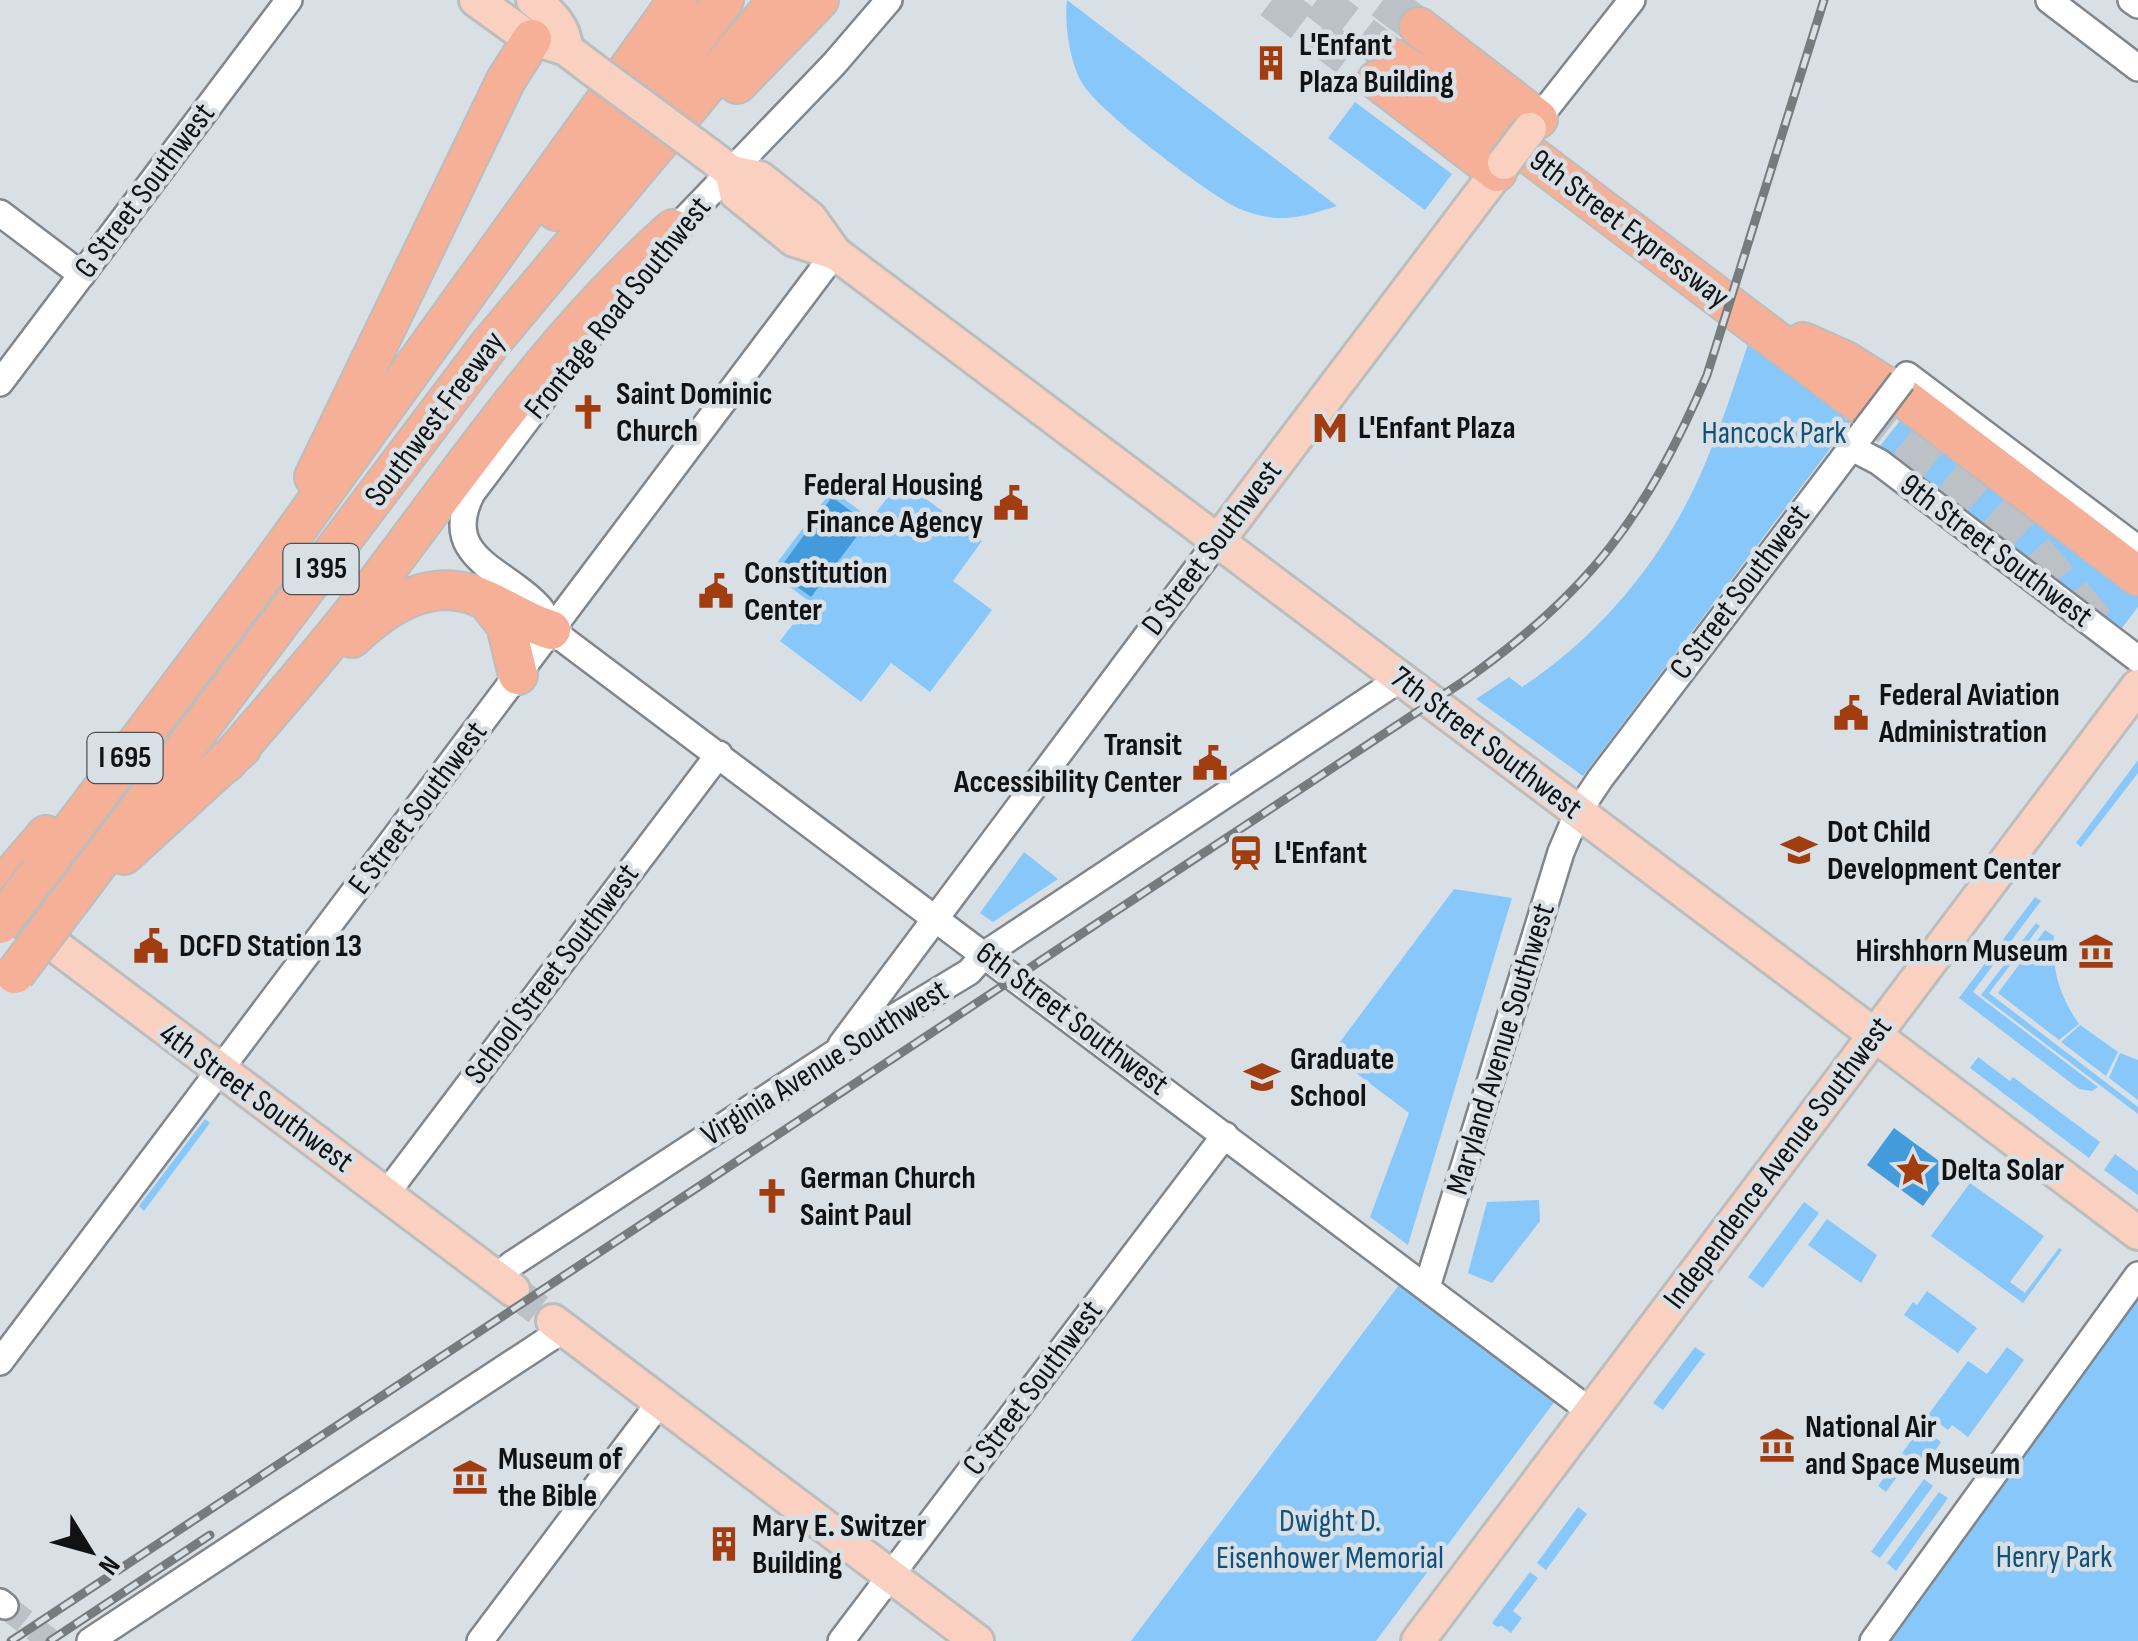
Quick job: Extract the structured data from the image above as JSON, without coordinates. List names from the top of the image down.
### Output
{
  "streets": {
    "highway": [
      "9th Street Expressway",
      "Southwest Freeway",
      "I 395",
      "I 695"
    ],
    "main road": [
      "D Street Southwest",
      "7th Street Southwest",
      "4th Street Southwest",
      "Independence Avenue Southwest"
    ],
    "street": [
      "G Street Southwest",
      "Frontage Road Southwest",
      "9th Street Southwest",
      "C Street Southwest",
      "E Street Southwest",
      "School Street Southwest",
      "6th Street Southwest",
      "Maryland Avenue Southwest",
      "Virginia Avenue Southwest"
    ]
  },
  "crossings": [
    ["9th Street Expressway", "9th Street Southwest"],
    ["9th Street Expressway", "C Street Southwest"],
    ["Frontage Road Southwest", "7th Street Southwest"],
    ["Frontage Road Southwest", "E Street Southwest"],
    ["Frontage Road Southwest", "6th Street Southwest"],
    ["Southwest Freeway", "I 695"],
    ["D Street Southwest", "7th Street Southwest"],
    ["D Street Southwest", "6th Street Southwest"],
    ["D Street Southwest", "Virginia Avenue Southwest"],
    ["9th Street Southwest", "C Street Southwest"],
    ["C Street Southwest", "7th Street Southwest"],
    ["C Street Southwest", "6th Street Southwest"],
    ["C Street Southwest", "Maryland Avenue Southwest"],
    ["7th Street Southwest", "E Street Southwest"],
    ["7th Street Southwest", "Maryland Avenue Southwest"],
    ["7th Street Southwest", "Virginia Avenue Southwest"],
    ["7th Street Southwest", "Independence Avenue Southwest"],
    ["E Street Southwest", "6th Street Southwest"],
    ["E Street Southwest", "4th Street Southwest"],
    ["School Street Southwest", "6th Street Southwest"],
    ["School Street Southwest", "4th Street Southwest"],
    ["6th Street Southwest", "Maryland Avenue Southwest"],
    ["6th Street Southwest", "Virginia Avenue Southwest"],
    ["6th Street Southwest", "Independence Avenue Southwest"],
    ["Virginia Avenue Southwest", "4th Street Southwest"]
  ],
  "parks": ["Hancock Park", "Dwight D. Eisenhower Memorial", "Henry Park"],
  "places": {
    "building": ["L'Enfant Plaza Building", "Mary E. Switzer Building"],
    "church": ["Saint Dominic Church", "German Church Saint Paul"],
    "metro station": ["L'Enfant Plaza"],
    "public building": [
      "Federal Housing Finance Agency",
      "Constitution Center",
      "Federal Aviation Administration",
      "Transit Accessibility Center",
      "DCFD Station 13"
    ],
    "school or university": ["Dot Child Development Center", "Graduate School"],
    "station": ["L'Enfant"],
    "museum": ["Hirshhorn Museum", "National Air and Space Museum", "Museum of the Bible"],
    "place": ["Delta Solar"]
  },
  "north": "bottom right"
}
